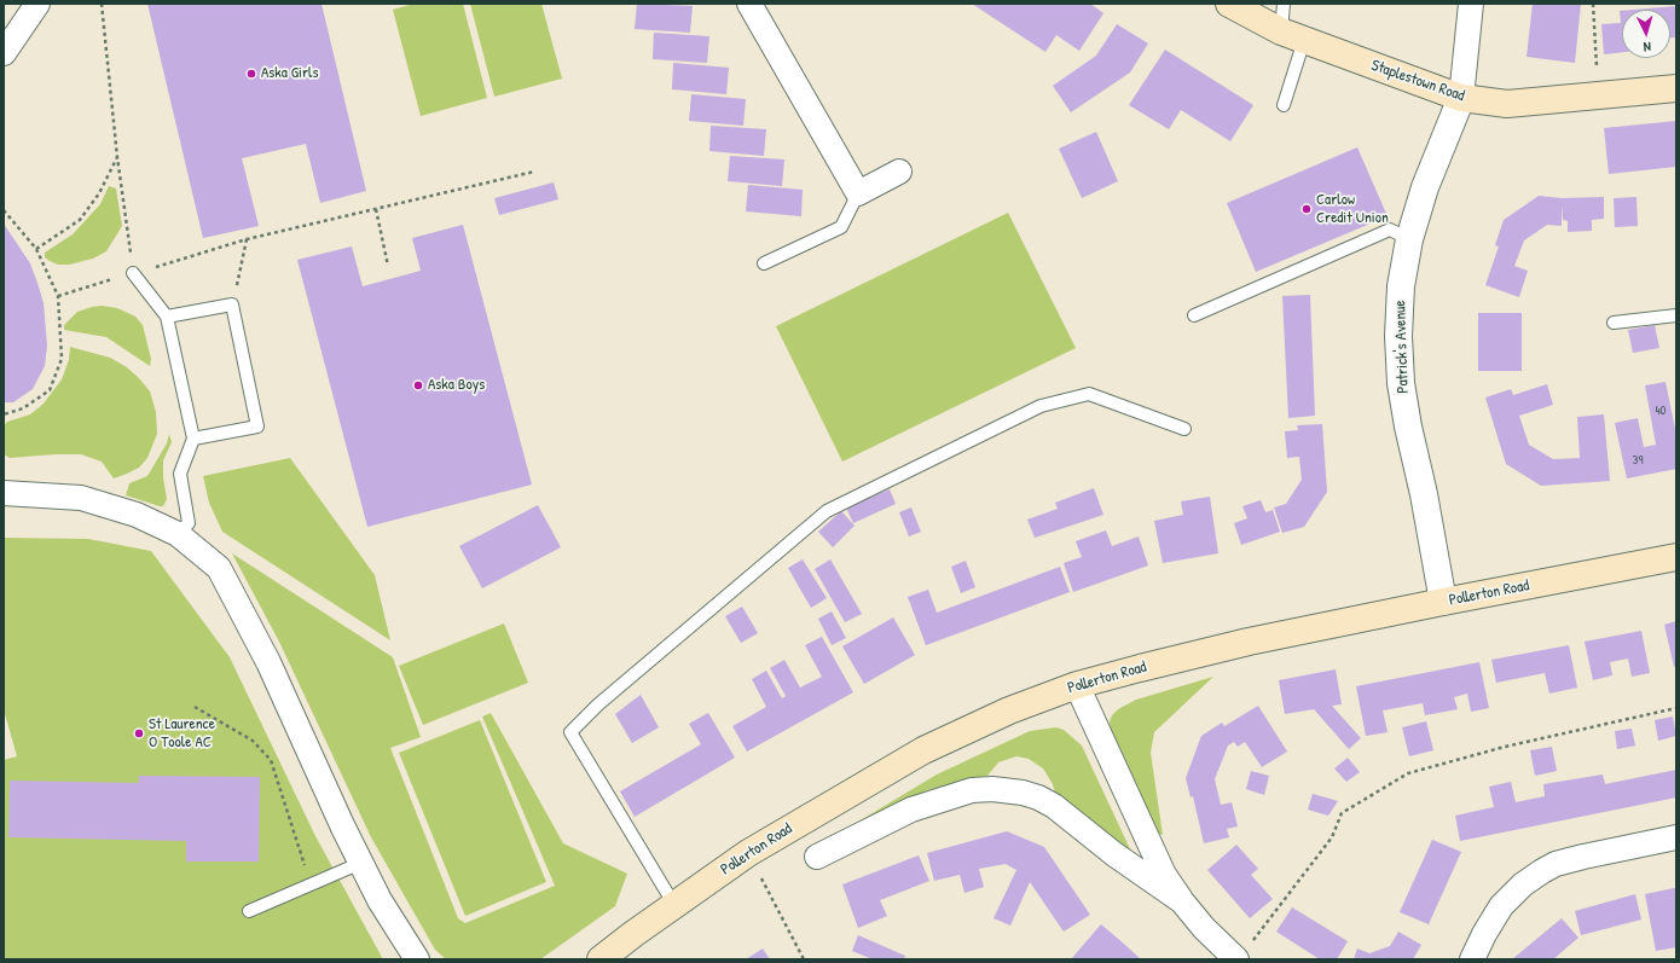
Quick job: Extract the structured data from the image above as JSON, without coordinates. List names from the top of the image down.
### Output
{
  "streets": {
    "main road": ["Staplestown Road", "Pollerton Road"],
    "street": ["Patrick's Avenue"]
  },
  "crossings": [
    ["Staplestown Road", "Patrick's Avenue"],
    ["Patrick's Avenue", "Pollerton Road"]
  ],
  "places": [
    "Aska Girls",
    "Carlow Credit Union",
    "Aska Boys",
    "St Laurence O Toole AC"
  ],
  "house_numbers": ["40", "39"],
  "north": "bottom"
}
